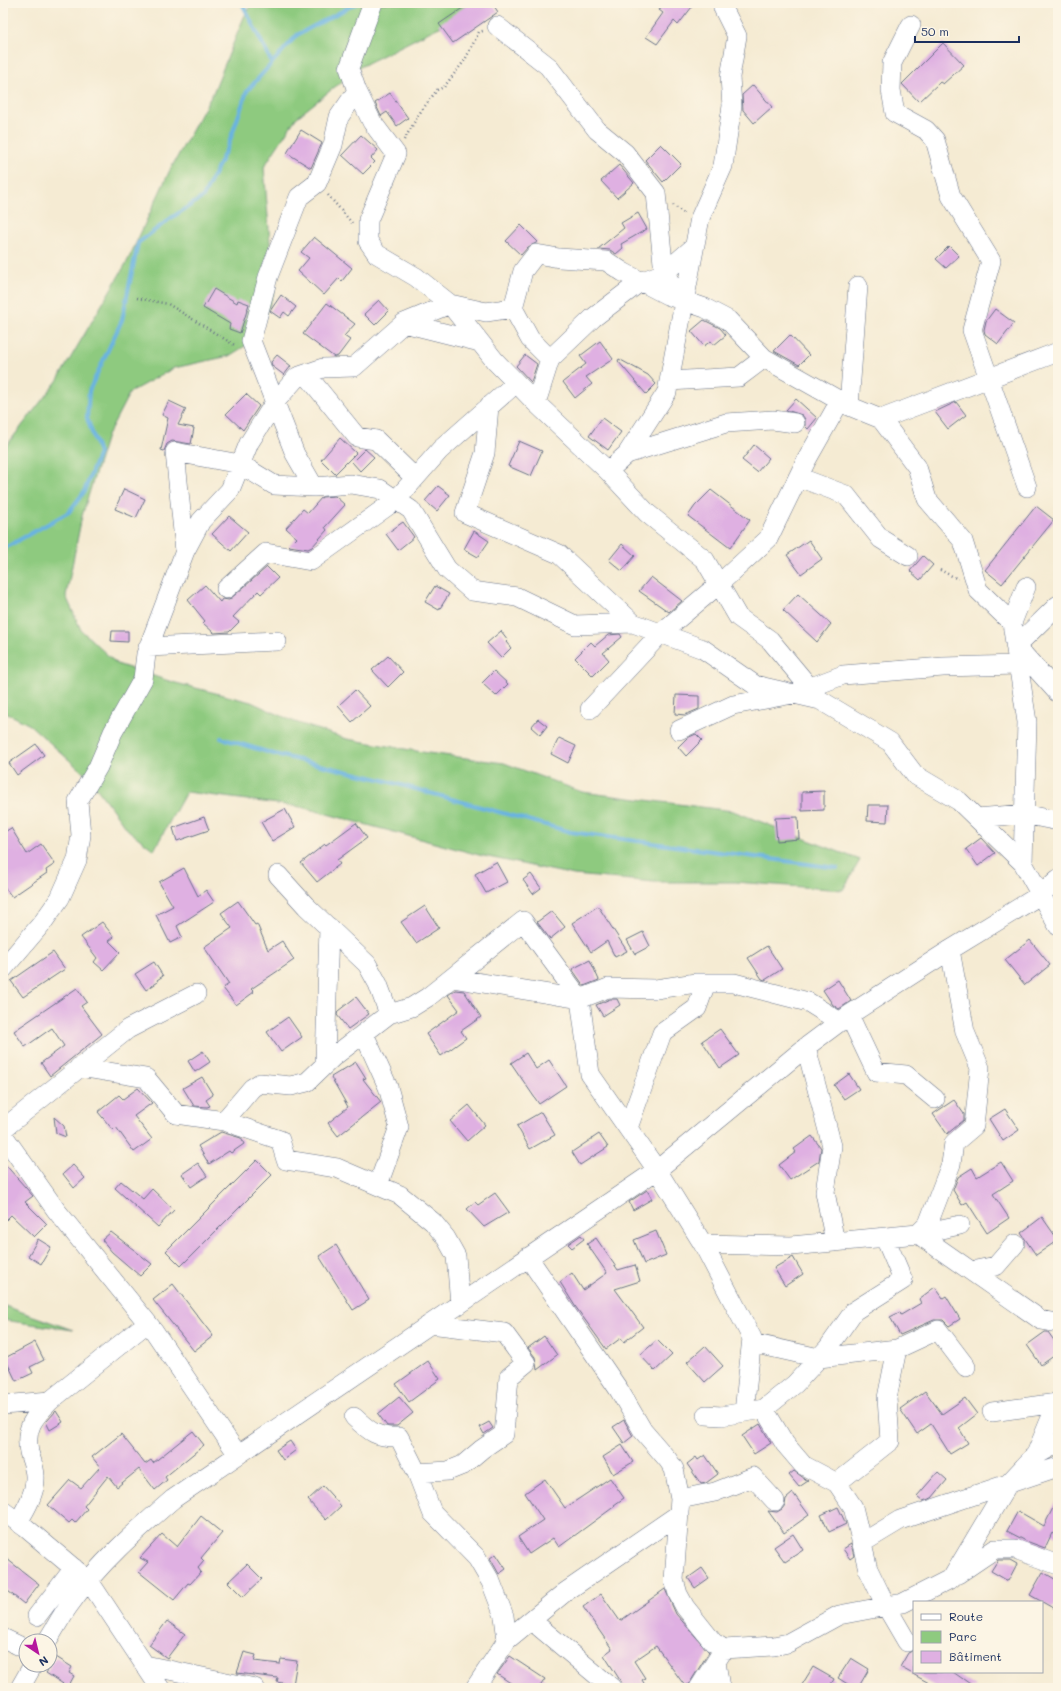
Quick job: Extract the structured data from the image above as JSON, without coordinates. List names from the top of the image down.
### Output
{
  "legend": ["Route", "Parc", "Bâtiment"],
  "scale_bar": "50 m",
  "north": "bottom right"
}
